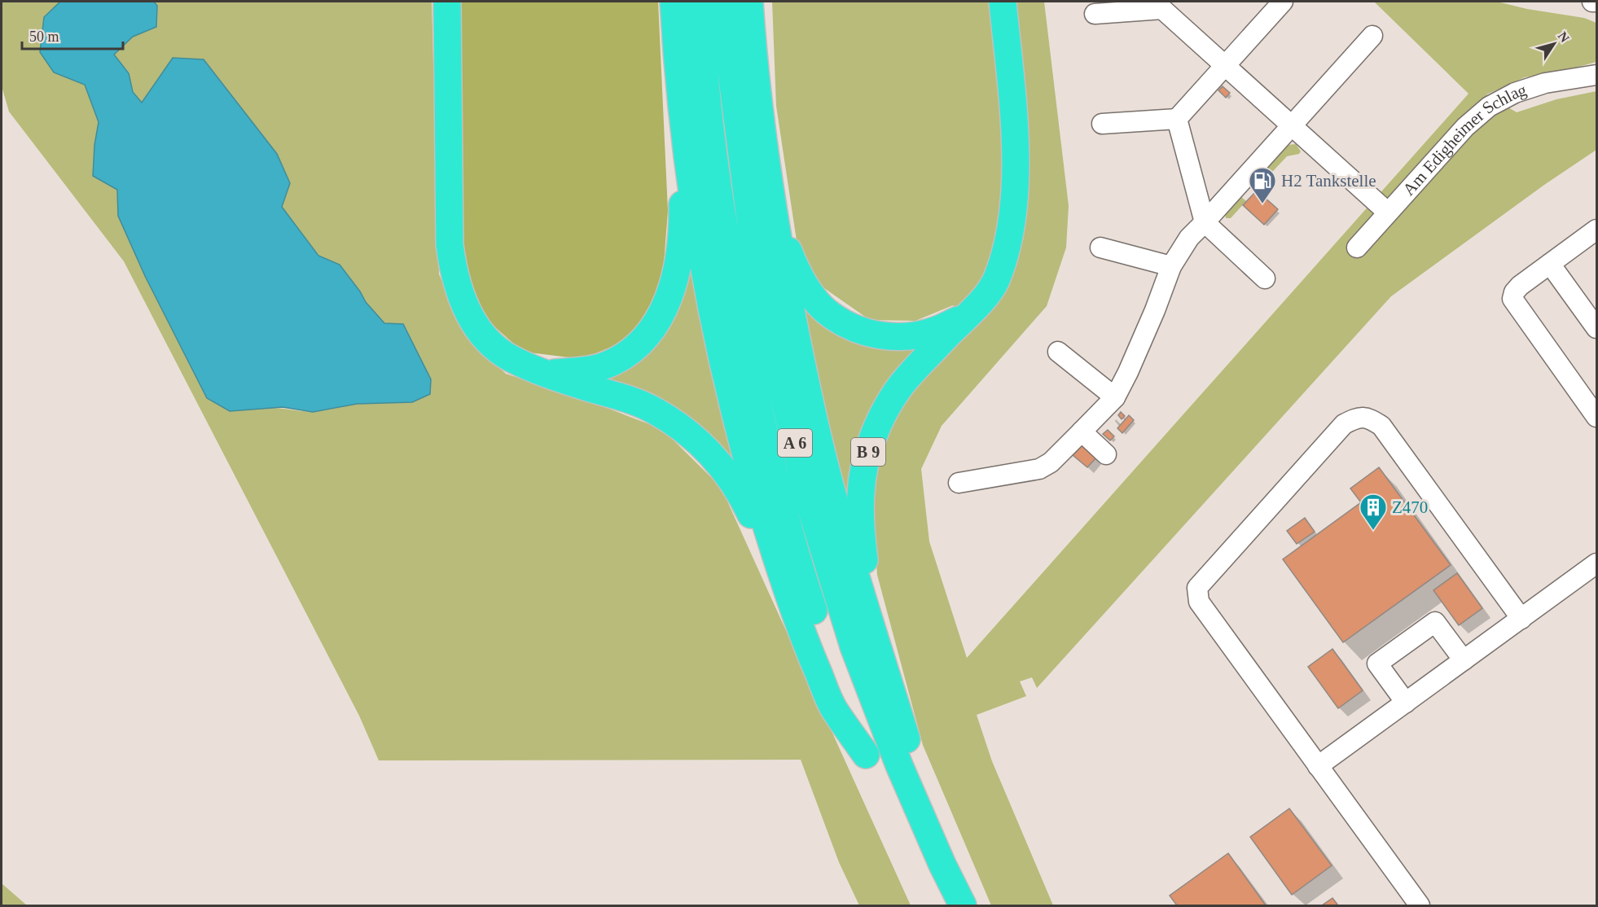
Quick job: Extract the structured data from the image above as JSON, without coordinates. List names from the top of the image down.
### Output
{
  "streets": {
    "highway": ["A 6", "B 9"],
    "street": ["Am Edigheimer Schlag"]
  },
  "places": {
    "fuel station": ["H2 Tankstelle"],
    "building": ["Z470"]
  },
  "scale_bar": "50 m",
  "north": "top right"
}
